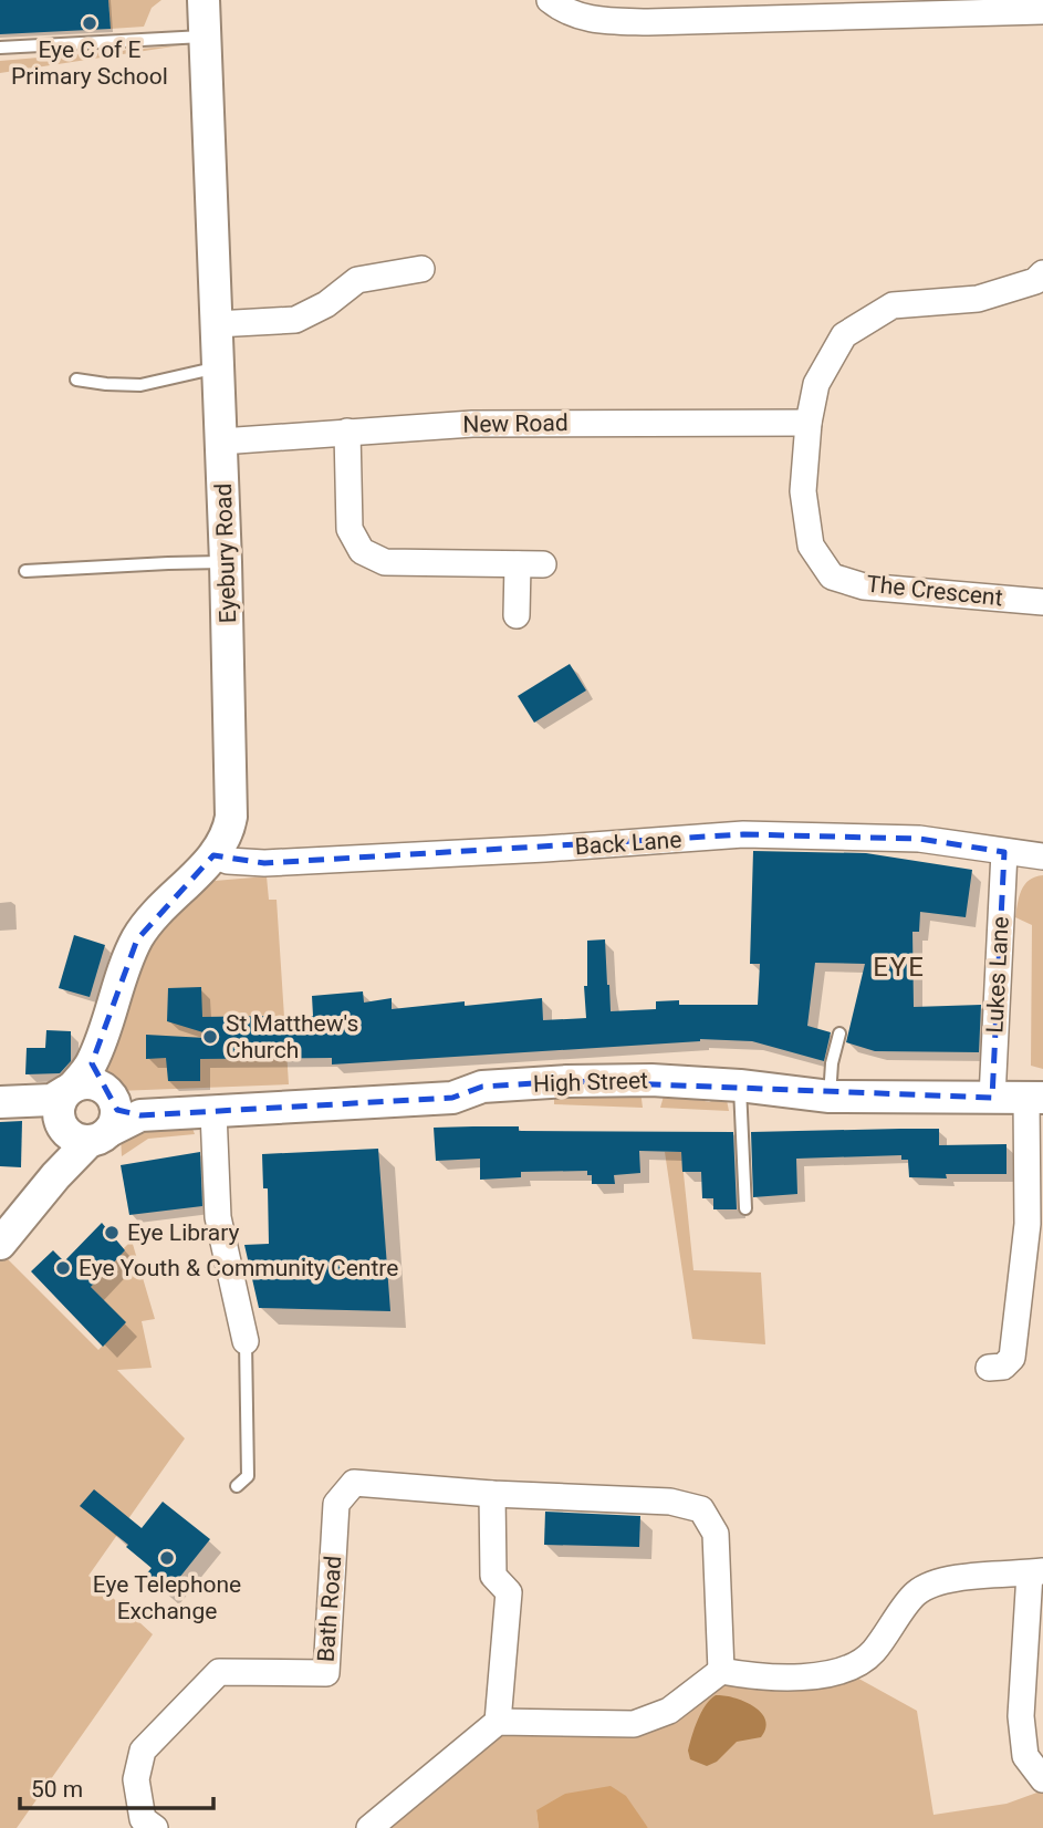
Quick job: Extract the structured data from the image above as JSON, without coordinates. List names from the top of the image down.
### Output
{
  "streets": {
    "street": [
      "New Road",
      "Eyebury Road",
      "The Crescent",
      "Back Lane",
      "Lukes Lane",
      "High Street",
      "Bath Road"
    ]
  },
  "crossings": [
    ["New Road", "Eyebury Road"],
    ["New Road", "The Crescent"],
    ["Eyebury Road", "Back Lane"],
    ["Eyebury Road", "High Street"],
    ["Back Lane", "Lukes Lane"],
    ["Lukes Lane", "High Street"]
  ],
  "districts": ["EYE"],
  "places": [
    "Eye C of E Primary School",
    "St Matthew's Church",
    "Eye Library",
    "Eye Youth & Community Centre",
    "Eye Telephone Exchange"
  ],
  "scale_bar": "50 m"
}
